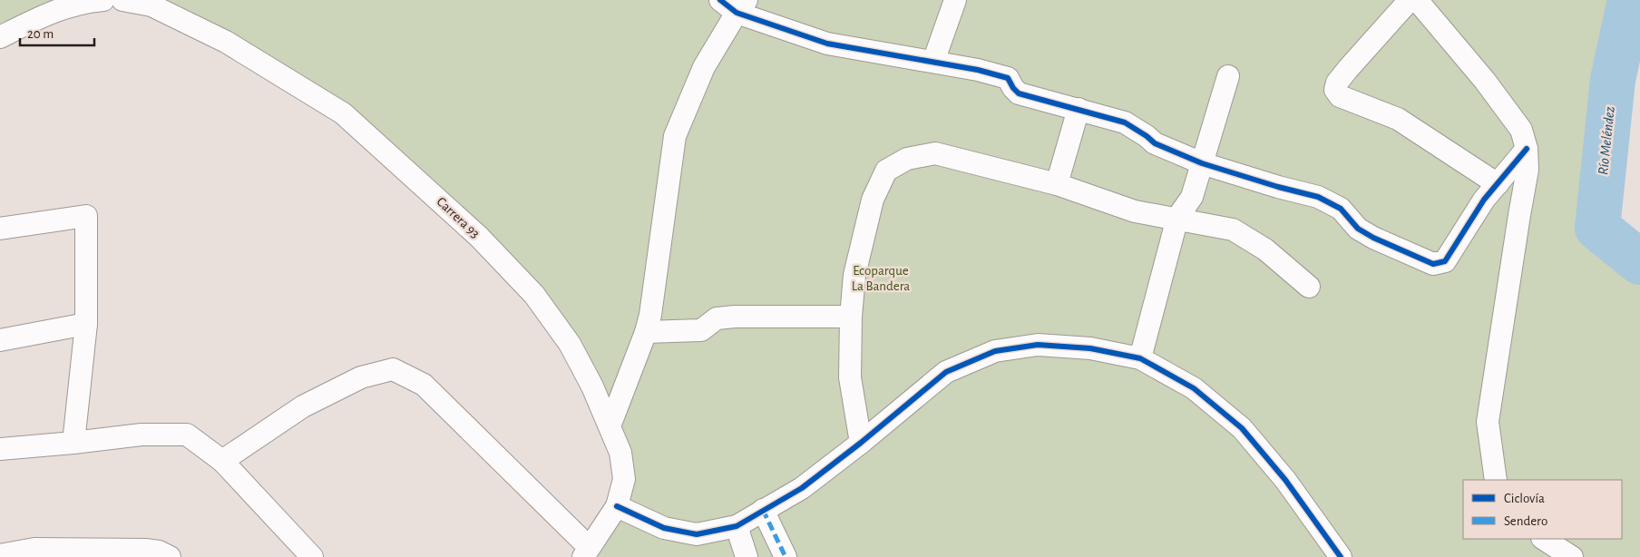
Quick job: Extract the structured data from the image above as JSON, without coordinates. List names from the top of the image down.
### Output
{
  "streets": {
    "street": ["Carrera 93"]
  },
  "water": ["Río Meléndez"],
  "parks": ["Ecoparque La Bandera"],
  "legend": ["Ciclovía", "Sendero"],
  "scale_bar": "20 m"
}
